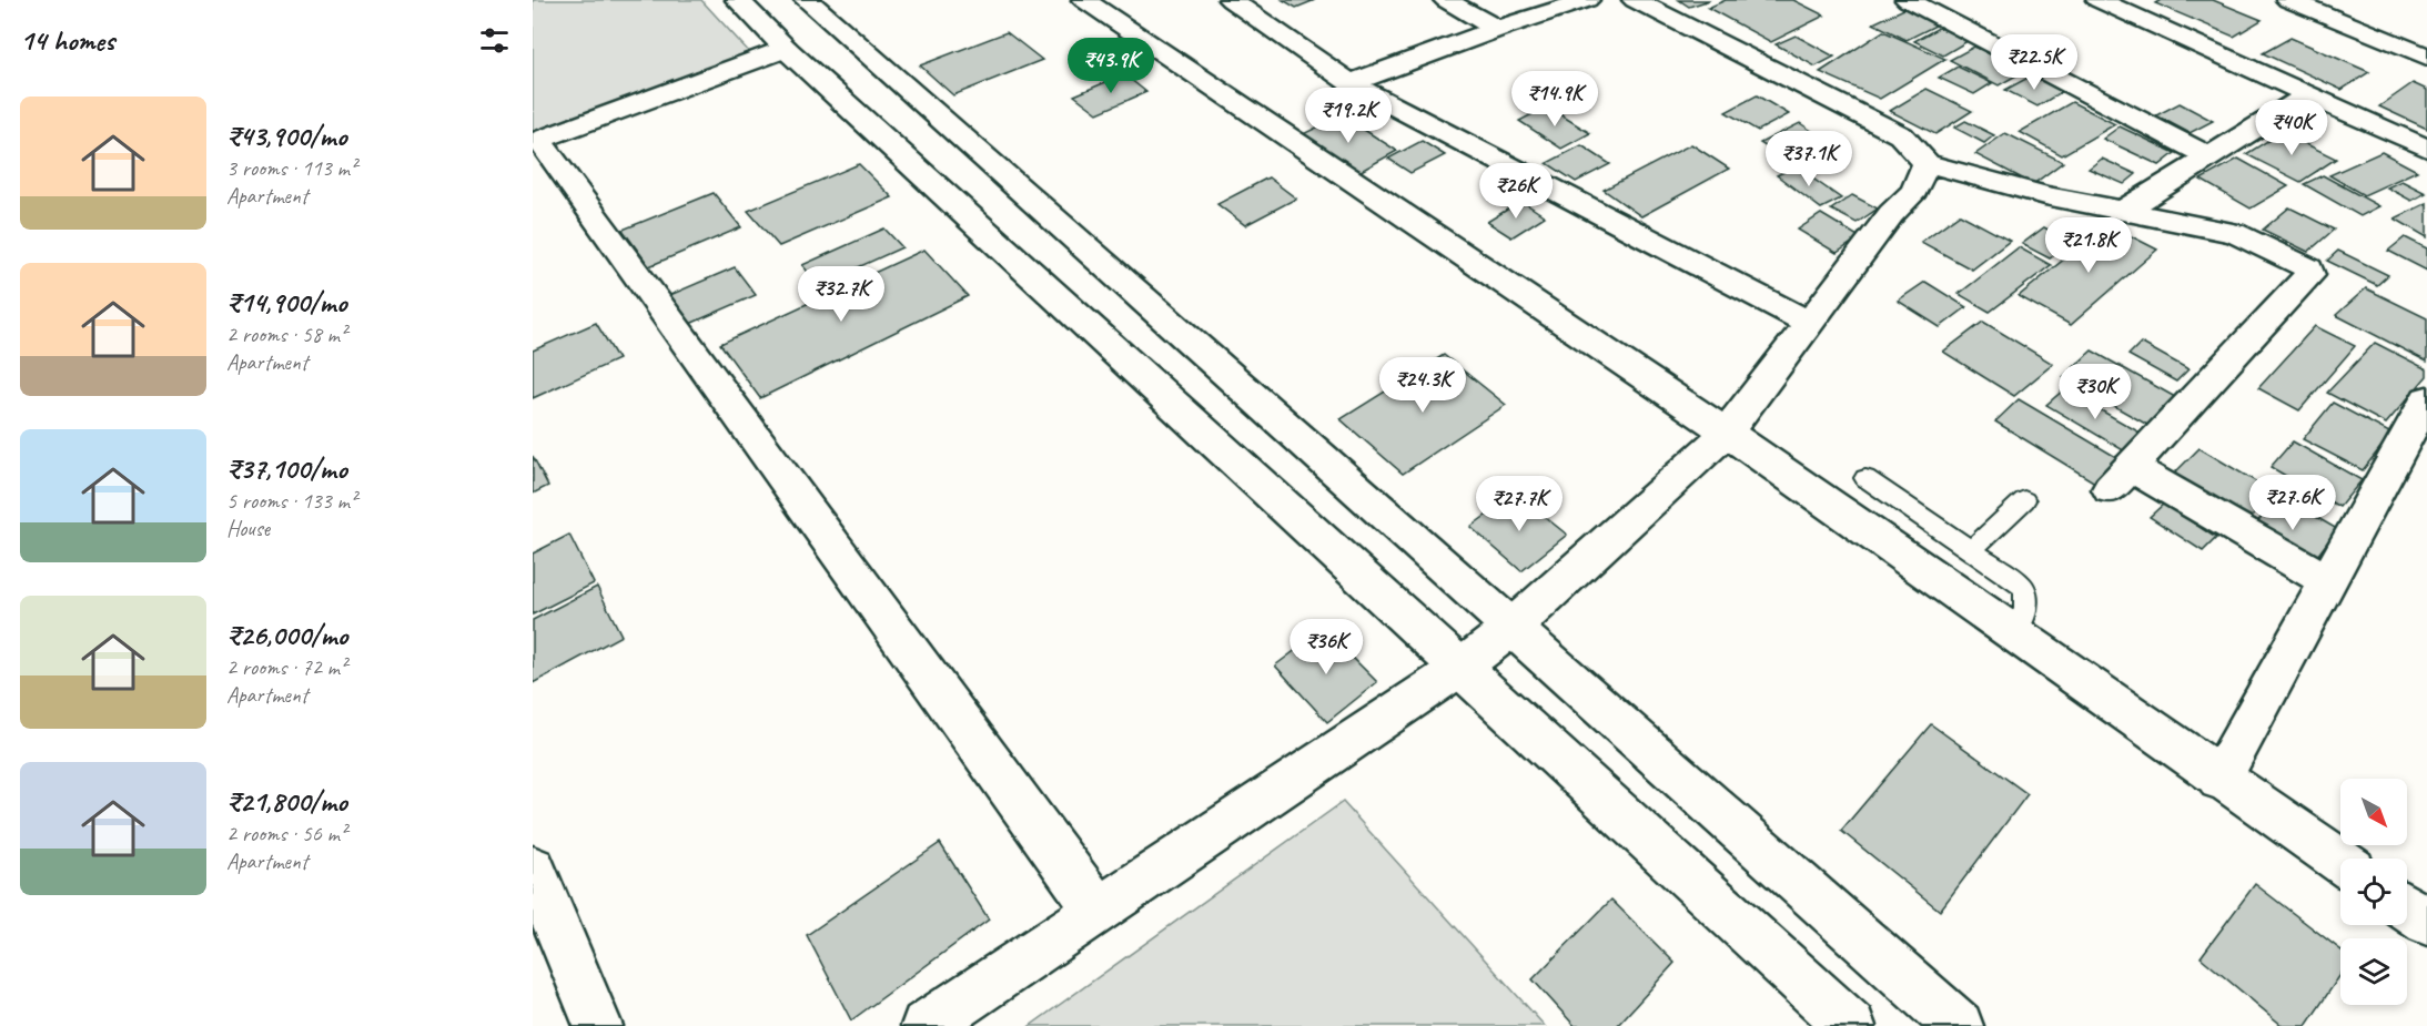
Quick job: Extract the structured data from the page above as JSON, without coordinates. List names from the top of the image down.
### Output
{
  "north": "bottom right",
  "page": {
    "heading": "14 homes",
    "price": [
      "₹22.5K",
      "₹43.9K",
      "₹14.9K",
      "₹19.2K",
      "₹40K",
      "₹37.1K",
      "₹26K",
      "₹21.8K",
      "₹32.7K",
      "₹24.3K",
      "₹30K",
      "₹27.6K",
      "₹27.7K",
      "₹36K"
    ],
    "list": [
      {
        "name": "₹43,900/mo",
        "note": "3 rooms · 113 m² · Apartment"
      },
      {
        "name": "₹14,900/mo",
        "note": "2 rooms · 58 m² · Apartment"
      },
      {
        "name": "₹37,100/mo",
        "note": "5 rooms · 133 m² · House"
      },
      {
        "name": "₹26,000/mo",
        "note": "2 rooms · 72 m² · Apartment"
      },
      {
        "name": "₹21,800/mo",
        "note": "2 rooms · 56 m² · Apartment"
      }
    ]
  }
}
